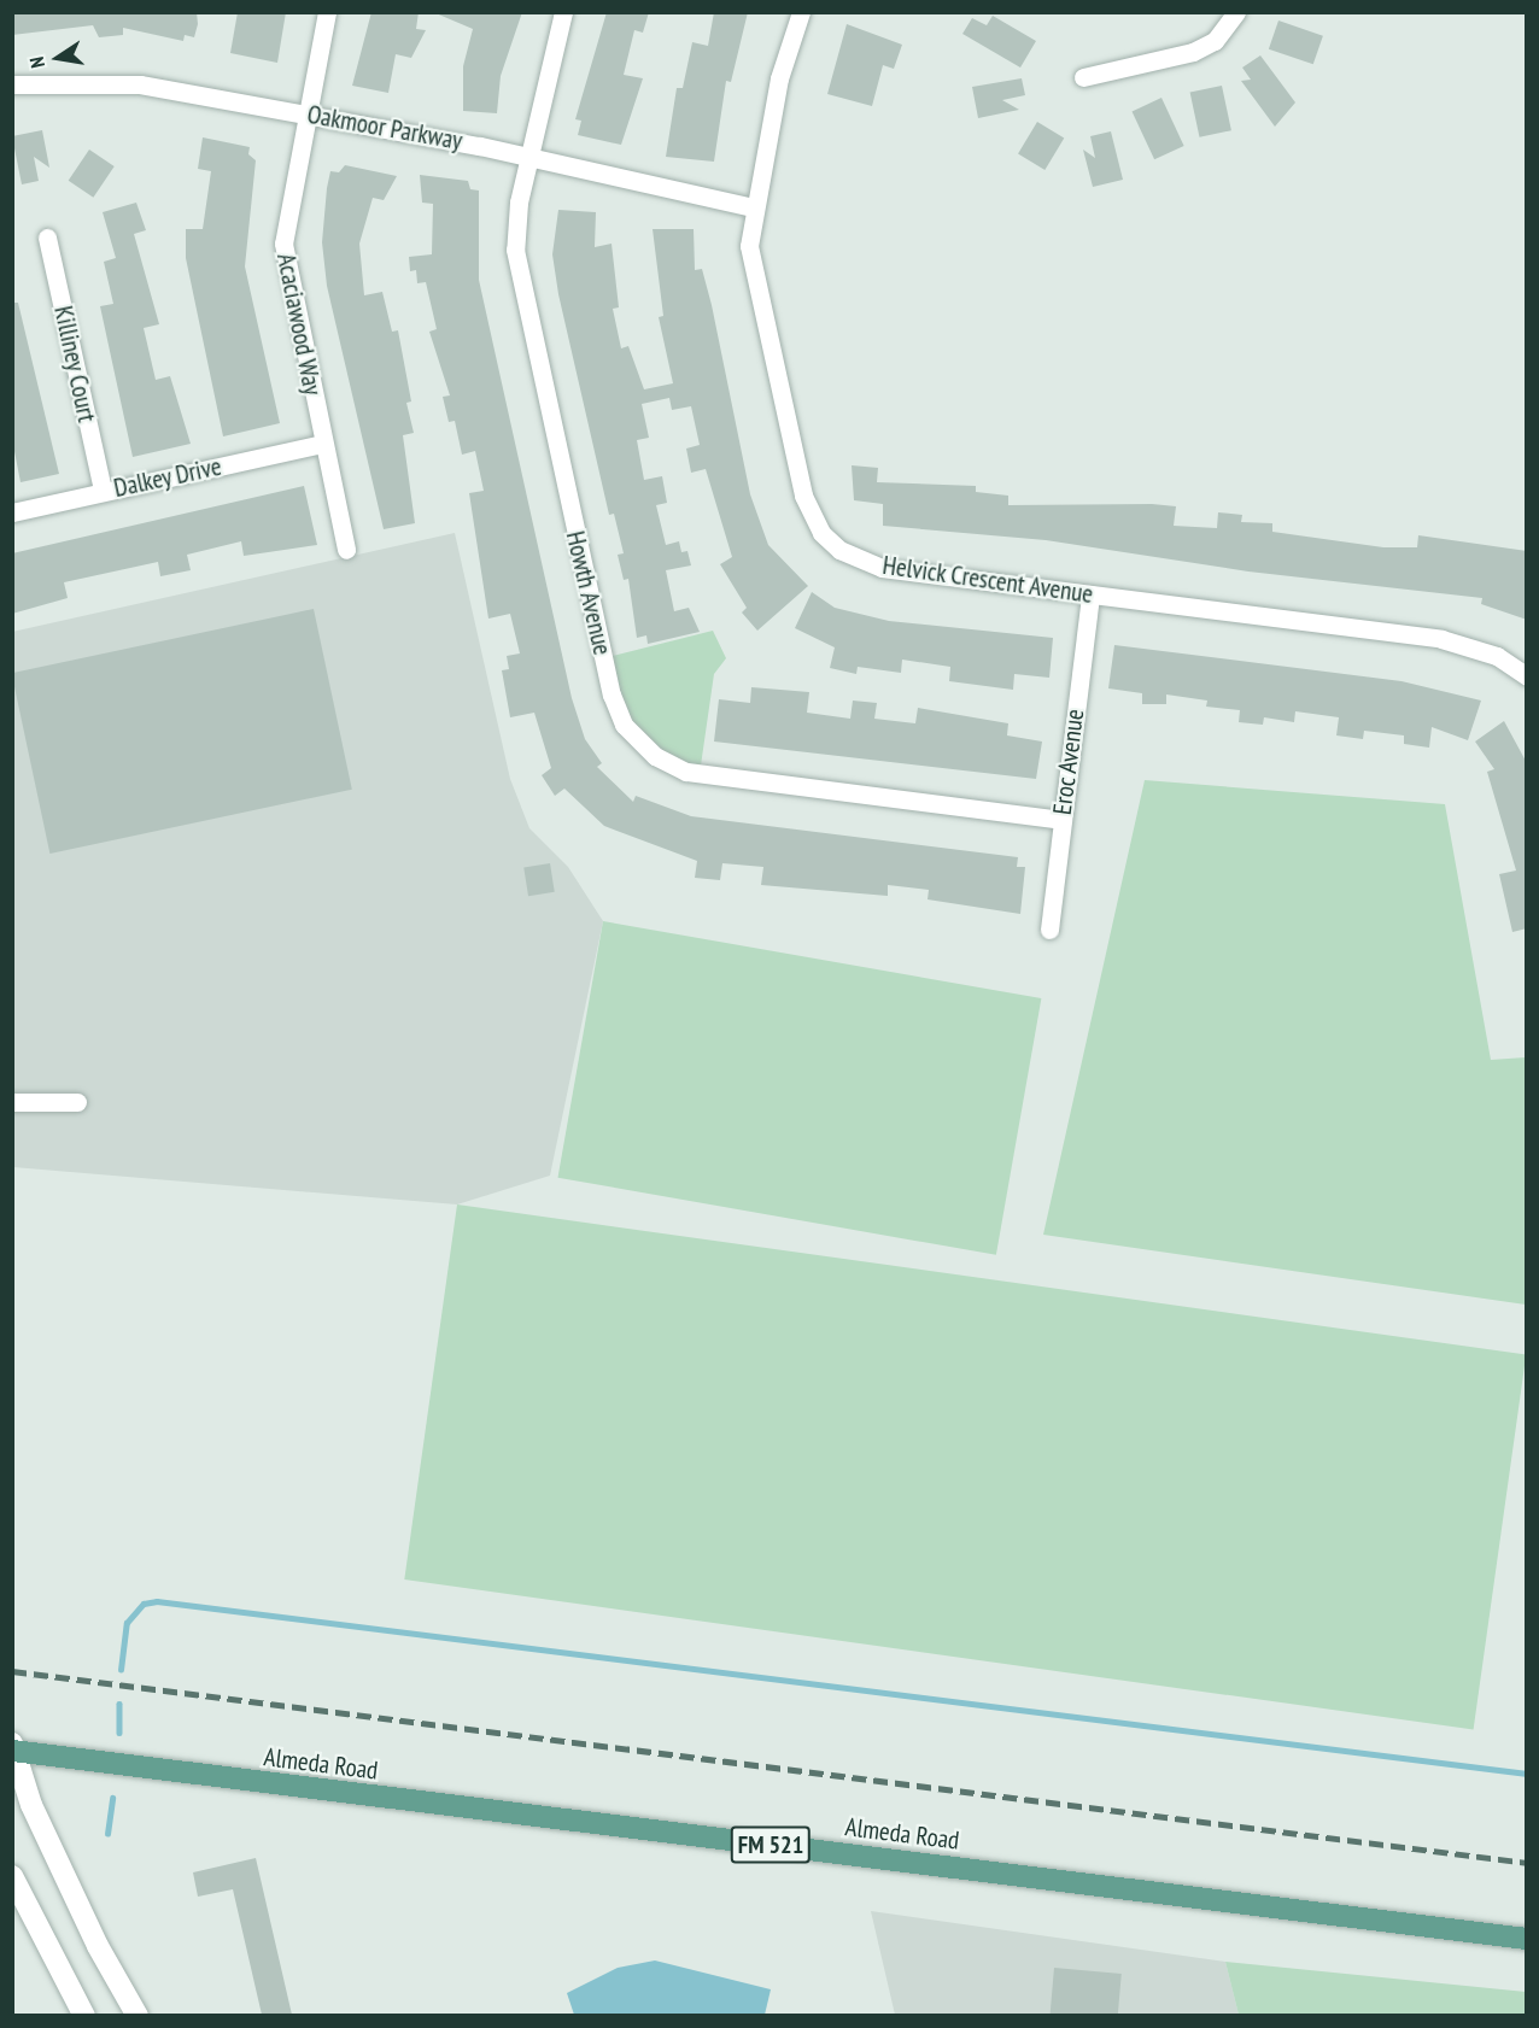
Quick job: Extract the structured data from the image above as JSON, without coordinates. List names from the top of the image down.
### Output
{
  "streets": {
    "main road": ["Almeda Road", "FM 521"],
    "street": [
      "Oakmoor Parkway",
      "Acaciawood Way",
      "Killiney Court",
      "Dalkey Drive",
      "Helvick Crescent Avenue",
      "Howth Avenue",
      "Eroc Avenue"
    ]
  },
  "crossings": [
    ["Oakmoor Parkway", "Acaciawood Way"],
    ["Oakmoor Parkway", "Helvick Crescent Avenue"],
    ["Oakmoor Parkway", "Howth Avenue"],
    ["Acaciawood Way", "Dalkey Drive"],
    ["Killiney Court", "Dalkey Drive"],
    ["Helvick Crescent Avenue", "Eroc Avenue"],
    ["Howth Avenue", "Eroc Avenue"]
  ],
  "north": "left"
}
